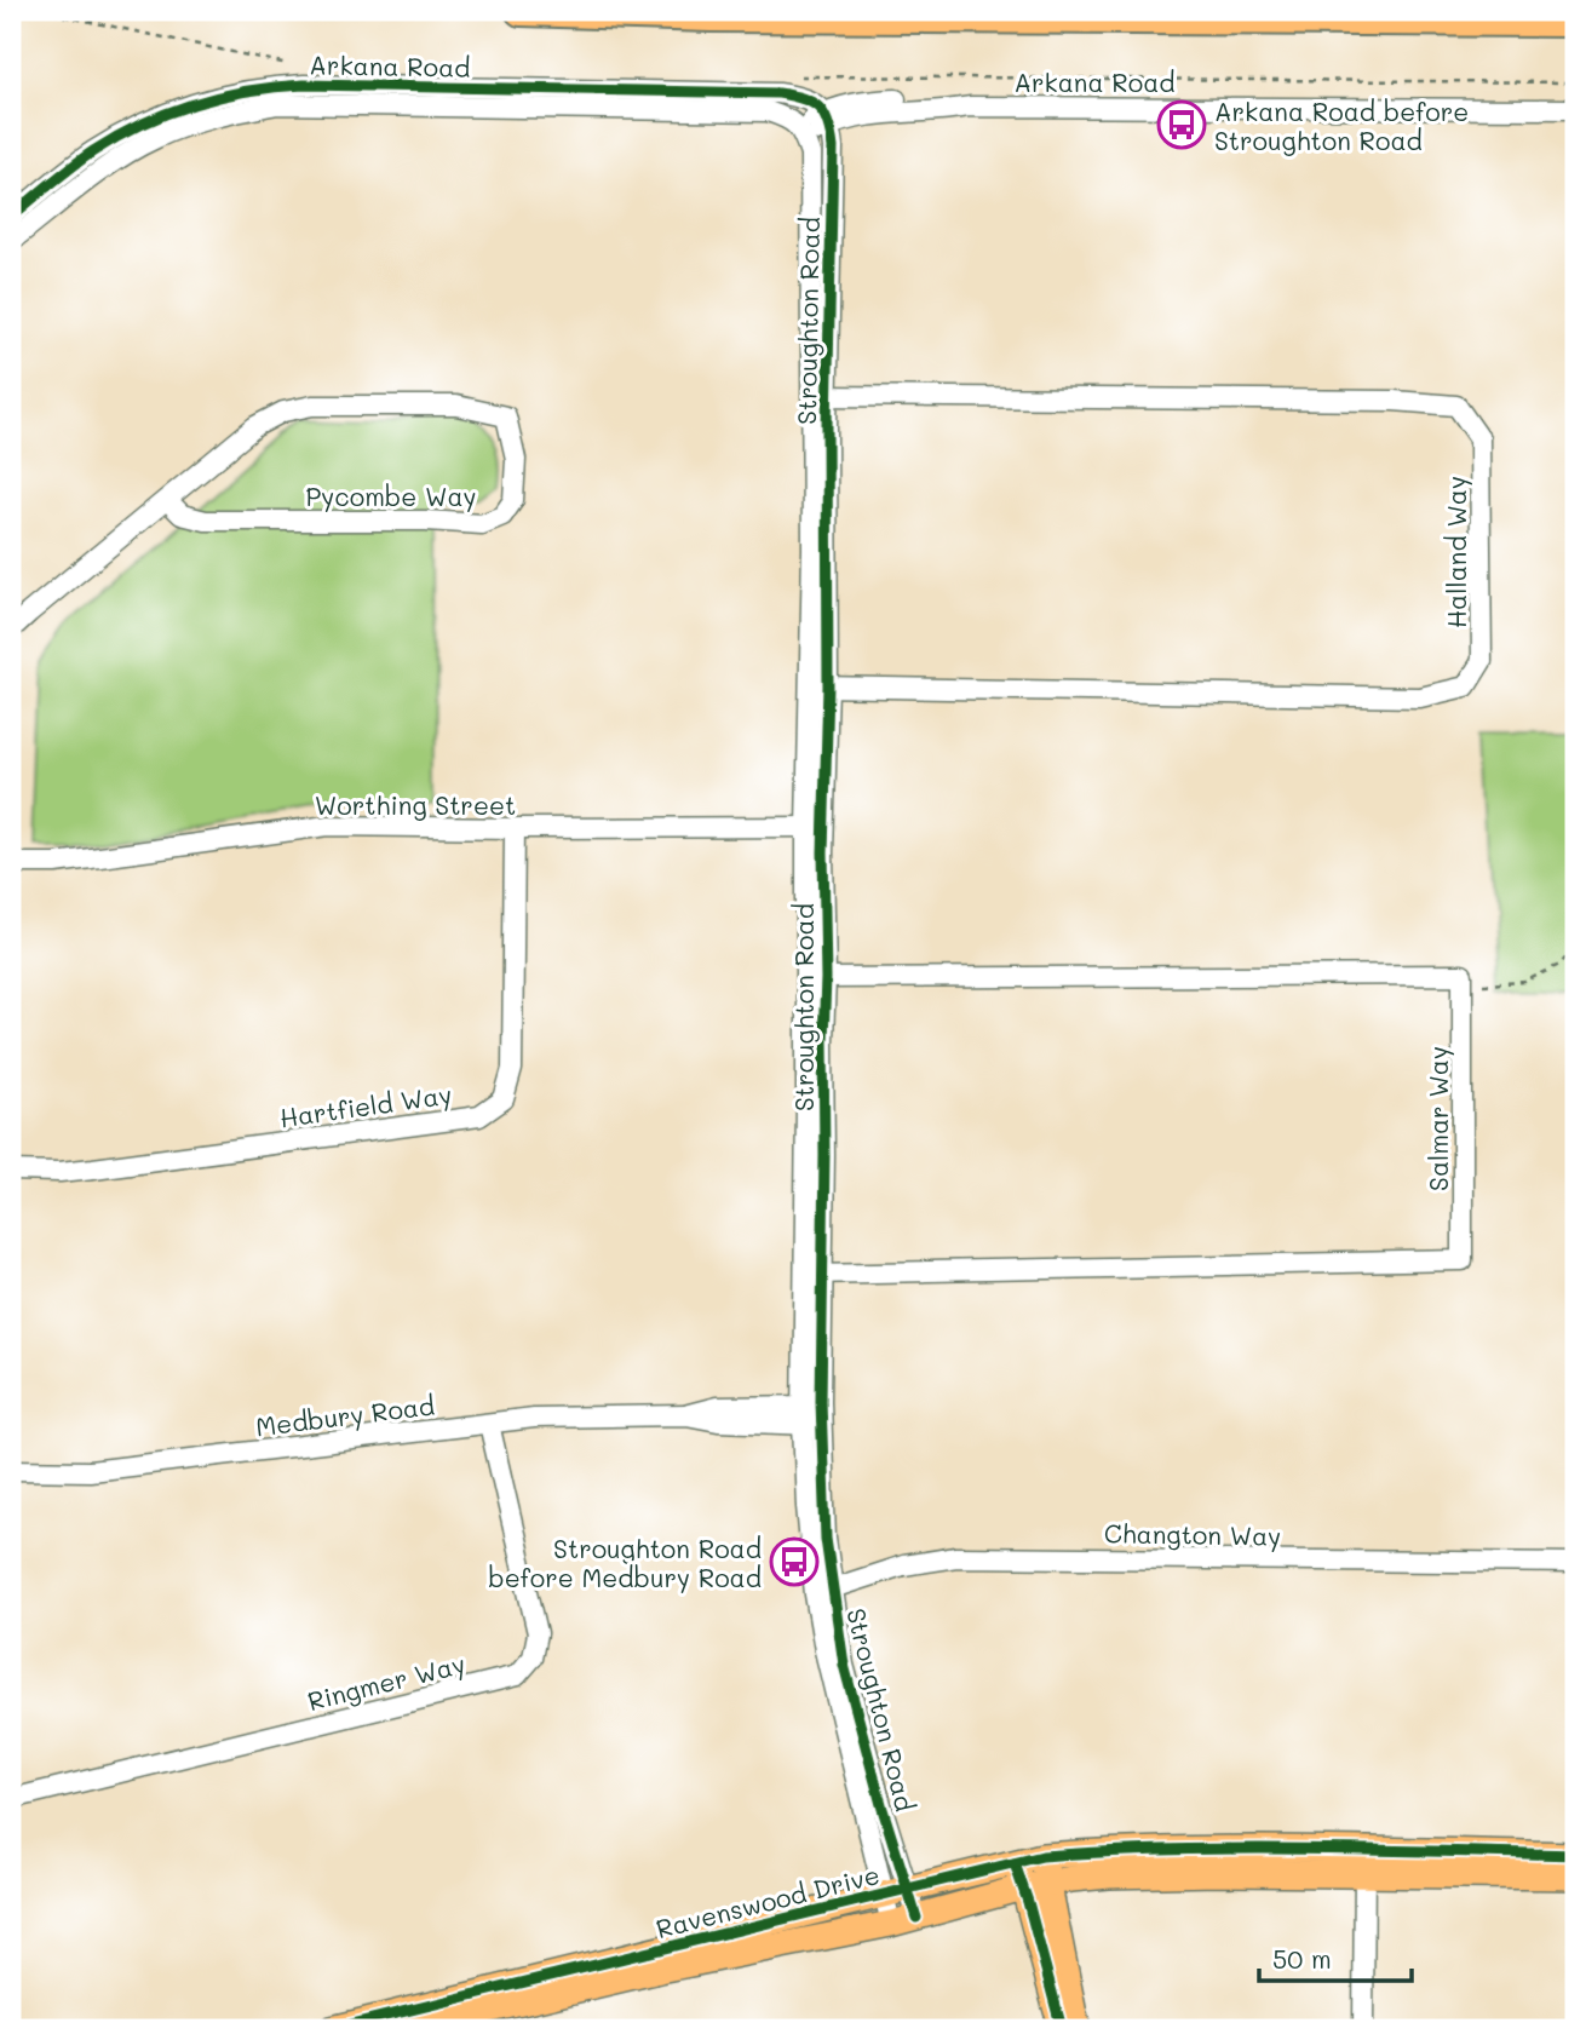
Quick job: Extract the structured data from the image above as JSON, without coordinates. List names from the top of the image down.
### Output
{
  "streets": {
    "main road": ["Ravenswood Drive"],
    "street": [
      "Arkana Road",
      "Stroughton Road",
      "Pycombe Way",
      "Halland Way",
      "Worthing Street",
      "Hartfield Way",
      "Salmar Way",
      "Medbury Road",
      "Changton Way",
      "Ringmer Way"
    ]
  },
  "crossings": [
    ["Arkana Road", "Stroughton Road"],
    ["Stroughton Road", "Halland Way"],
    ["Stroughton Road", "Worthing Street"],
    ["Stroughton Road", "Salmar Way"],
    ["Stroughton Road", "Medbury Road"],
    ["Stroughton Road", "Changton Way"],
    ["Stroughton Road", "Ravenswood Drive"],
    ["Worthing Street", "Hartfield Way"],
    ["Medbury Road", "Ringmer Way"]
  ],
  "places": {
    "bus stop": ["Arkana Road before Stroughton Road", "Stroughton Road before Medbury Road"]
  },
  "scale_bar": "50 m"
}
